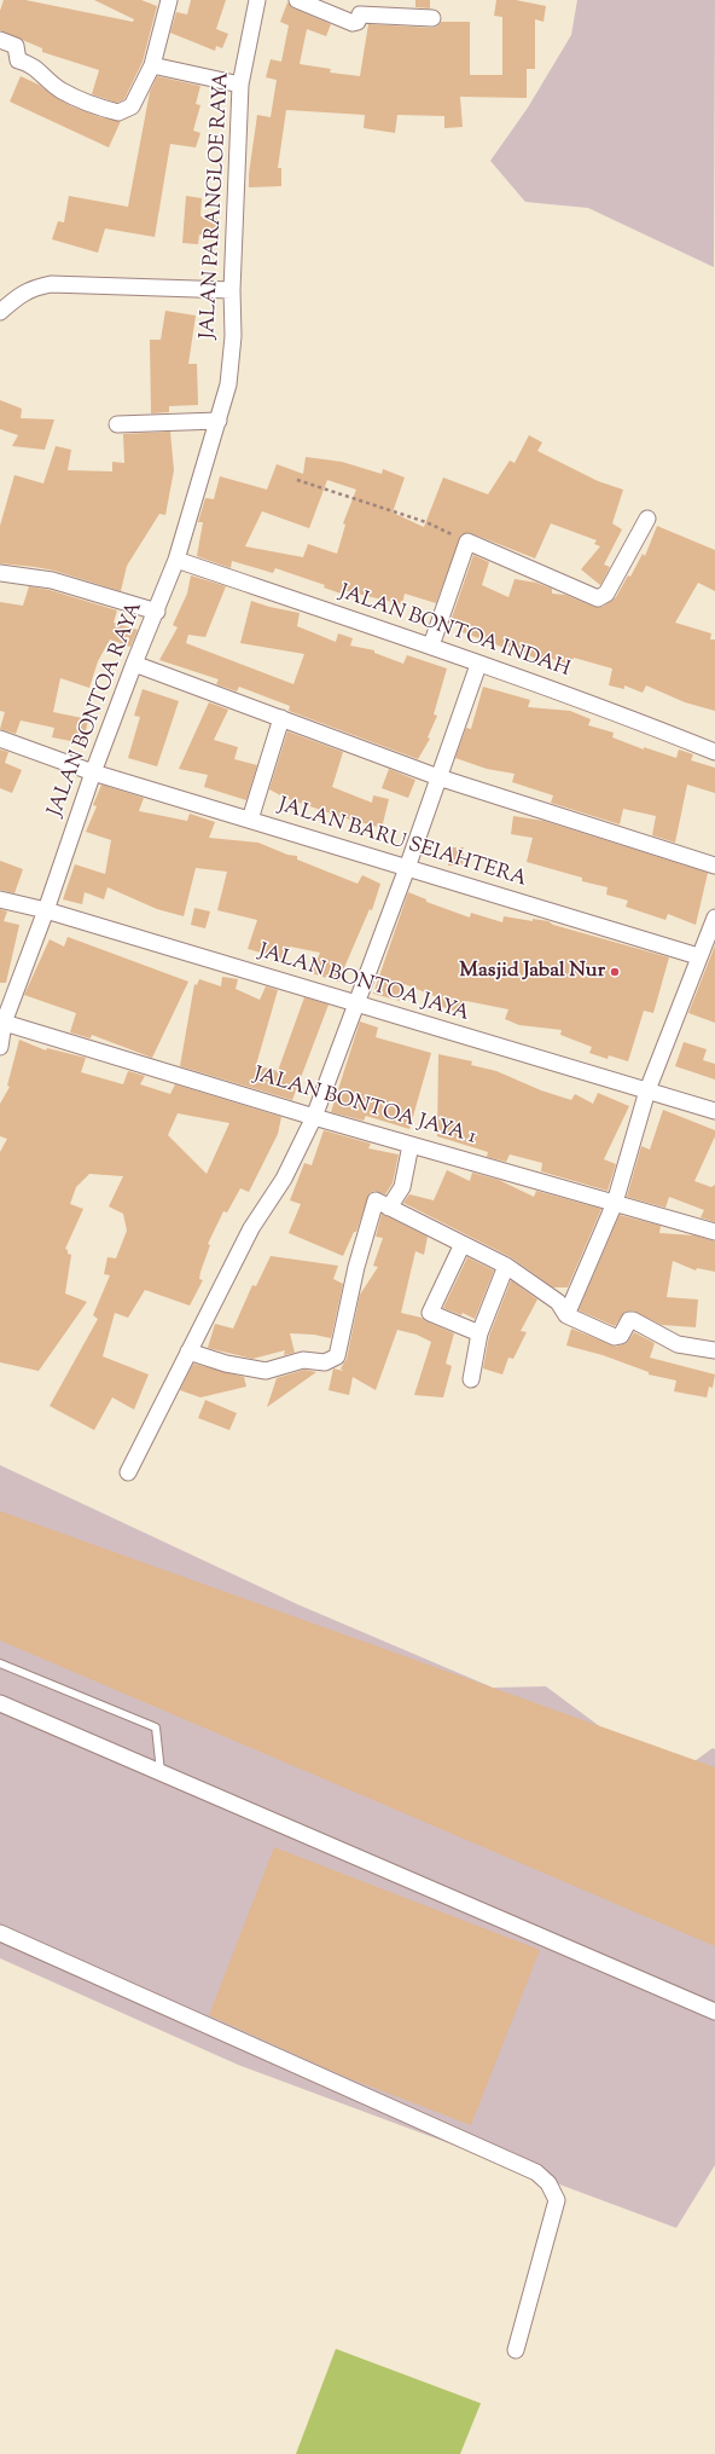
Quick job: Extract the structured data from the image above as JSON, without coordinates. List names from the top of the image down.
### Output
{
  "streets": {
    "street": [
      "JALAN PARANGLOE RAYA",
      "JALAN BONTOA INDAH",
      "JALAN BONTOA RAYA",
      "JALAN BARU SEIAHTERA",
      "JALAN BONTOA JAYA",
      "JALAN BONTOA JAYA 1"
    ]
  },
  "crossings": [
    ["JALAN PARANGLOE RAYA", "JALAN BONTOA RAYA"],
    ["JALAN BONTOA INDAH", "JALAN BONTOA RAYA"],
    ["JALAN BONTOA RAYA", "JALAN BARU SEIAHTERA"],
    ["JALAN BONTOA RAYA", "JALAN BONTOA JAYA"],
    ["JALAN BONTOA RAYA", "JALAN BONTOA JAYA 1"]
  ],
  "places": ["Masjid Jabal Nur"]
}
